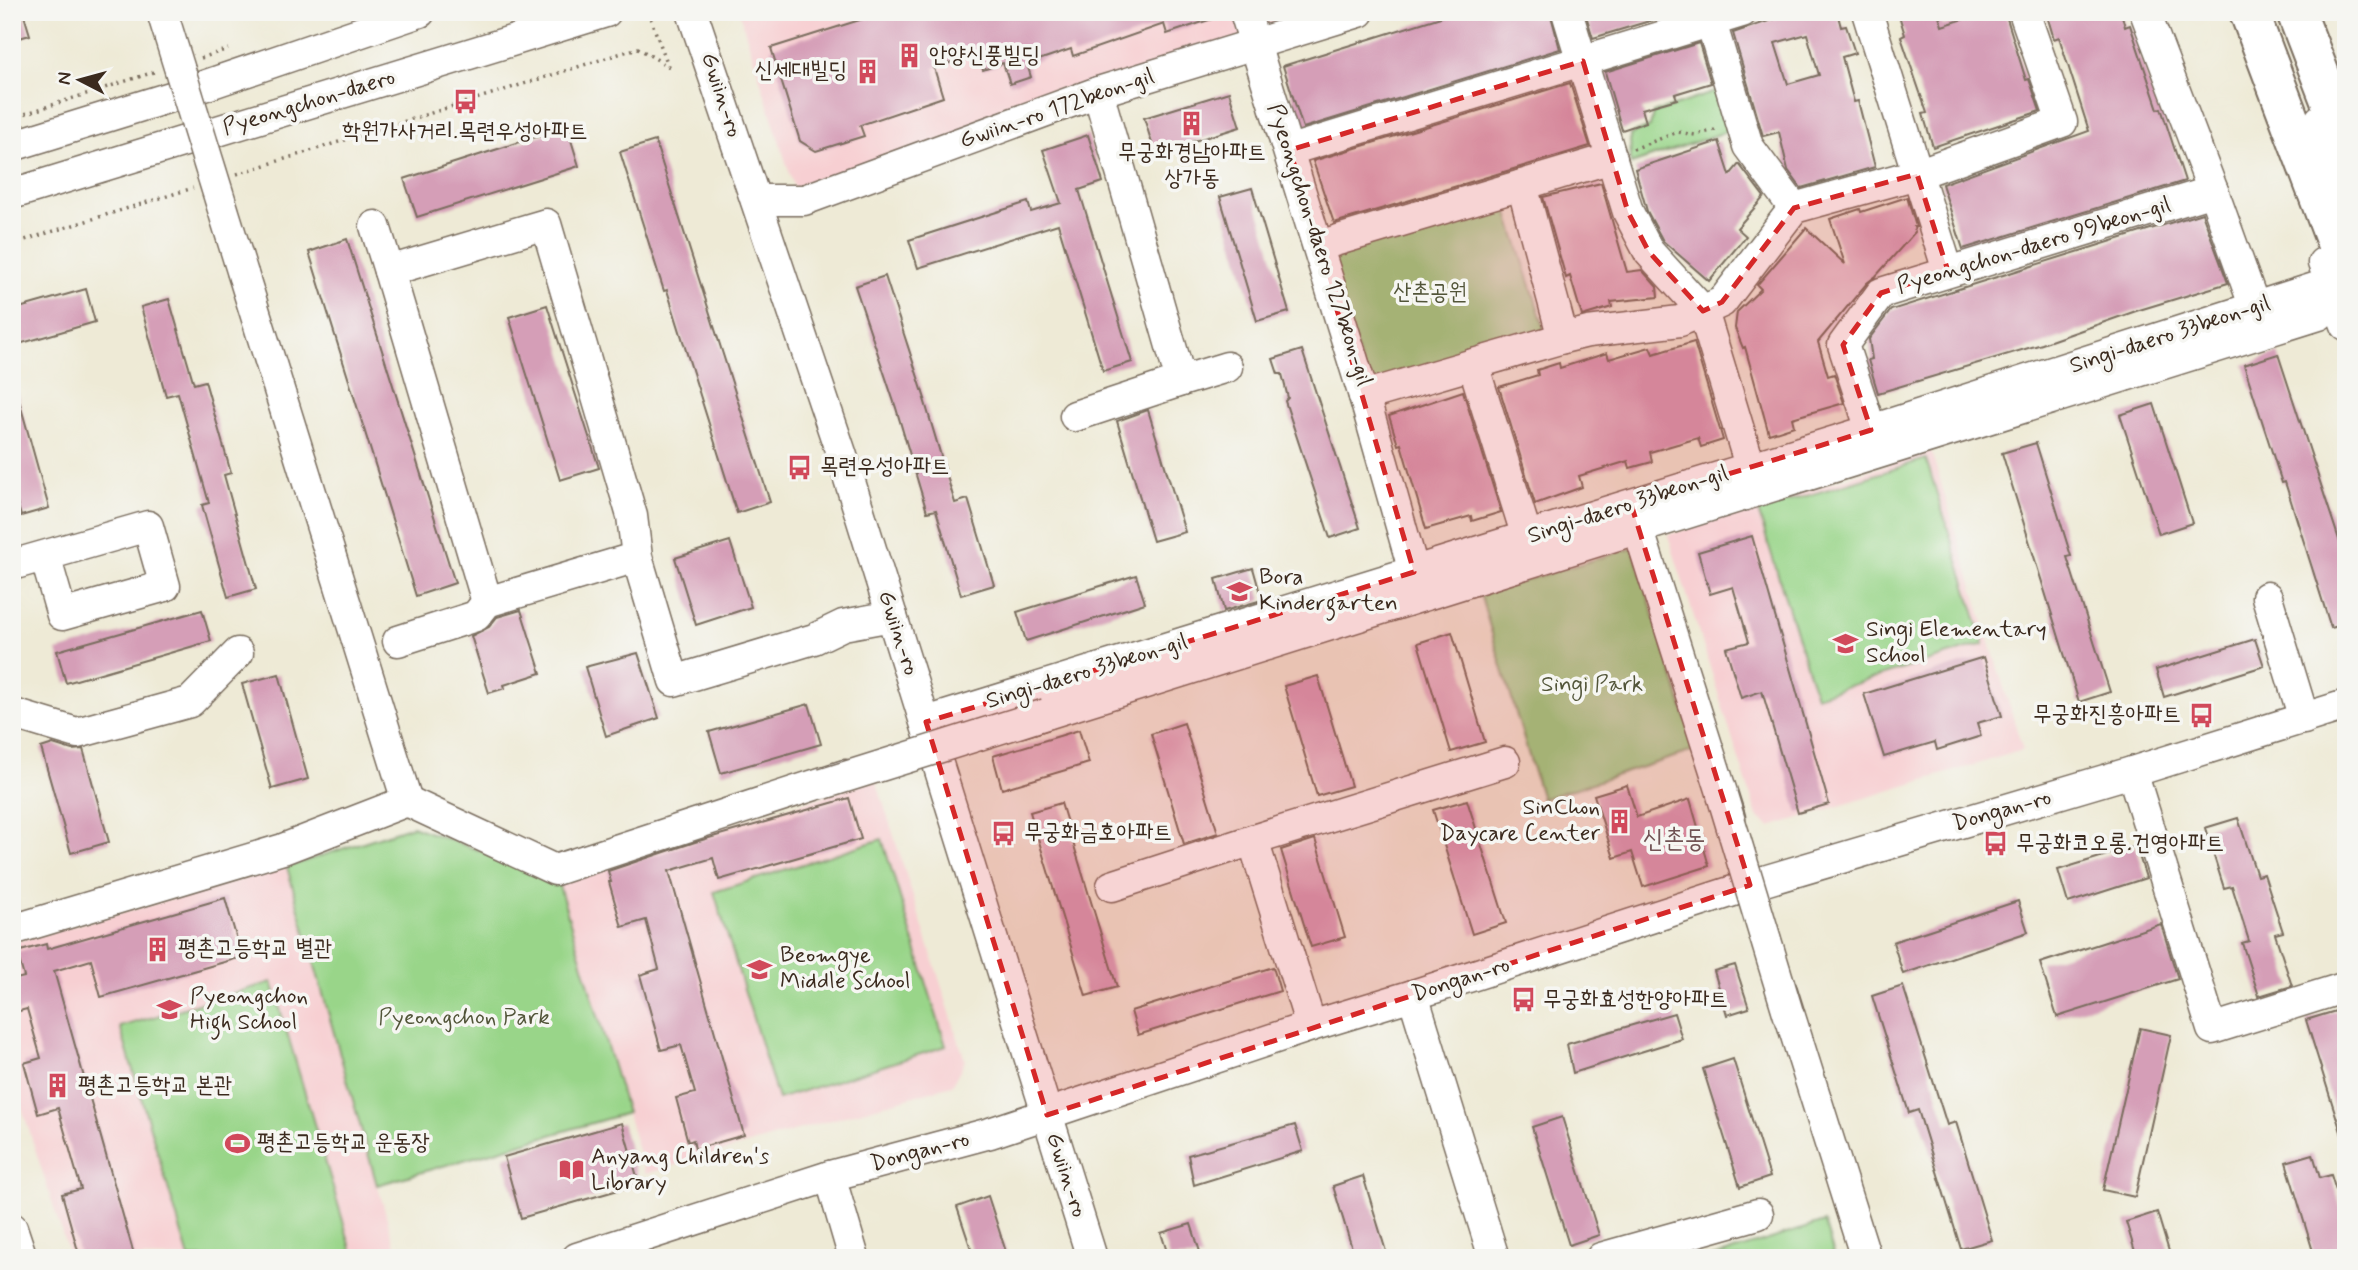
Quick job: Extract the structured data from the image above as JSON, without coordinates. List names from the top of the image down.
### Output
{
  "streets": {
    "street": [
      "Gwiin-ro",
      "Pyeongchon-daero",
      "Gwiin-ro 172beon-gil",
      "Pyeongchon-daero 127beon-gil",
      "Pyeongchon-daero 99beon-gil",
      "Singi-daero 33beon-gil",
      "Dongan-ro"
    ]
  },
  "crossings": [
    ["Gwiin-ro", "Gwiin-ro 172beon-gil"],
    ["Gwiin-ro", "Singi-daero 33beon-gil"],
    ["Gwiin-ro", "Dongan-ro"],
    ["Gwiin-ro 172beon-gil", "Pyeongchon-daero 127beon-gil"],
    ["Pyeongchon-daero 99beon-gil", "Singi-daero 33beon-gil"]
  ],
  "districts": ["신촌동"],
  "parks": ["산촌공원", "Singi Park", "Pyeongchon Park"],
  "places": {
    "building": [
      "안양신풍빌딩",
      "신세대빌딩",
      "무궁화경남아파트 상가동",
      "SinChon Daycare Center",
      "평촌고등학교 별관",
      "평촌고등학교 본관"
    ],
    "bus stop": [
      "학원가사거리.목련우성아파트",
      "목련우성아파트",
      "무궁화진흥아파트",
      "무궁화금호아파트",
      "무궁화코오롱.건영아파트",
      "무궁화효성한양아파트"
    ],
    "school or university": [
      "Bora Kindergarten",
      "Singi Elementary School",
      "Beomgye Middle School",
      "Pyeongchon High School"
    ],
    "sports": ["평촌고등학교 운동장"],
    "library": ["Anyang Children's Library"]
  },
  "north": "left"
}
